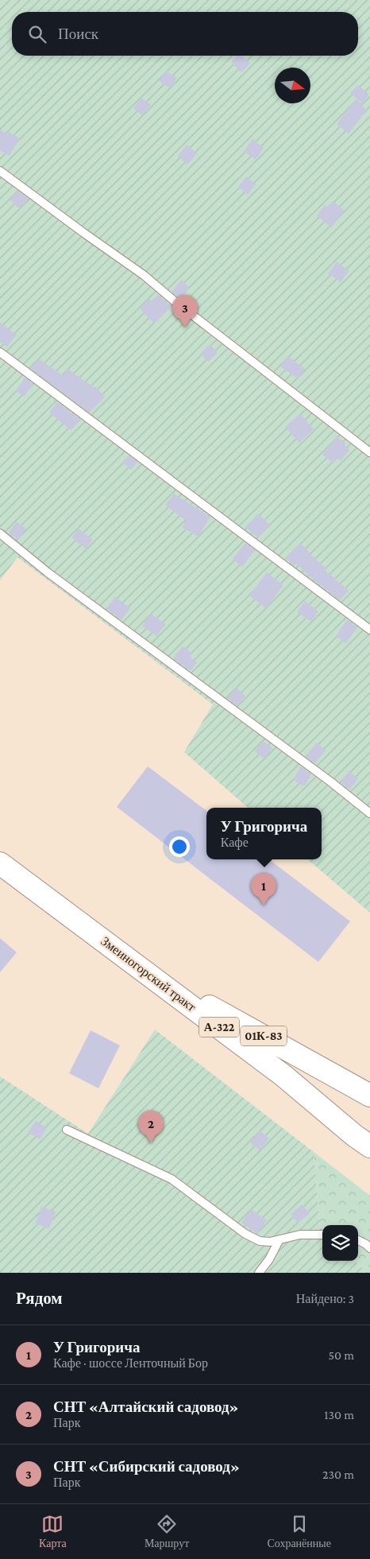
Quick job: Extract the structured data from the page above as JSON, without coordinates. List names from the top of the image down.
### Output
{
  "streets": {
    "highway": ["Змеиногорский тракт", "А-322", "01К-83"]
  },
  "crossings": [
    ["Змеиногорский тракт", "01К-83"]
  ],
  "north": "right",
  "page": {
    "search": "Поиск",
    "pins": ["3", "1", "2"],
    "popup": ["У Григорича", "Кафе"],
    "heading": ["Рядом", "Найдено: 3"],
    "list": [
      {
        "mark": "1",
        "name": "У Григорича",
        "note": "Кафе · шоссе Ленточный Бор",
        "value": "50 m"
      },
      {
        "mark": "2",
        "name": "СНТ «Алтайский садовод»",
        "note": "Парк",
        "value": "130 m"
      },
      {
        "mark": "3",
        "name": "СНТ «Сибирский садовод»",
        "note": "Парк",
        "value": "230 m"
      }
    ],
    "nav": ["Карта", "Маршрут", "Сохранённые"]
  }
}
